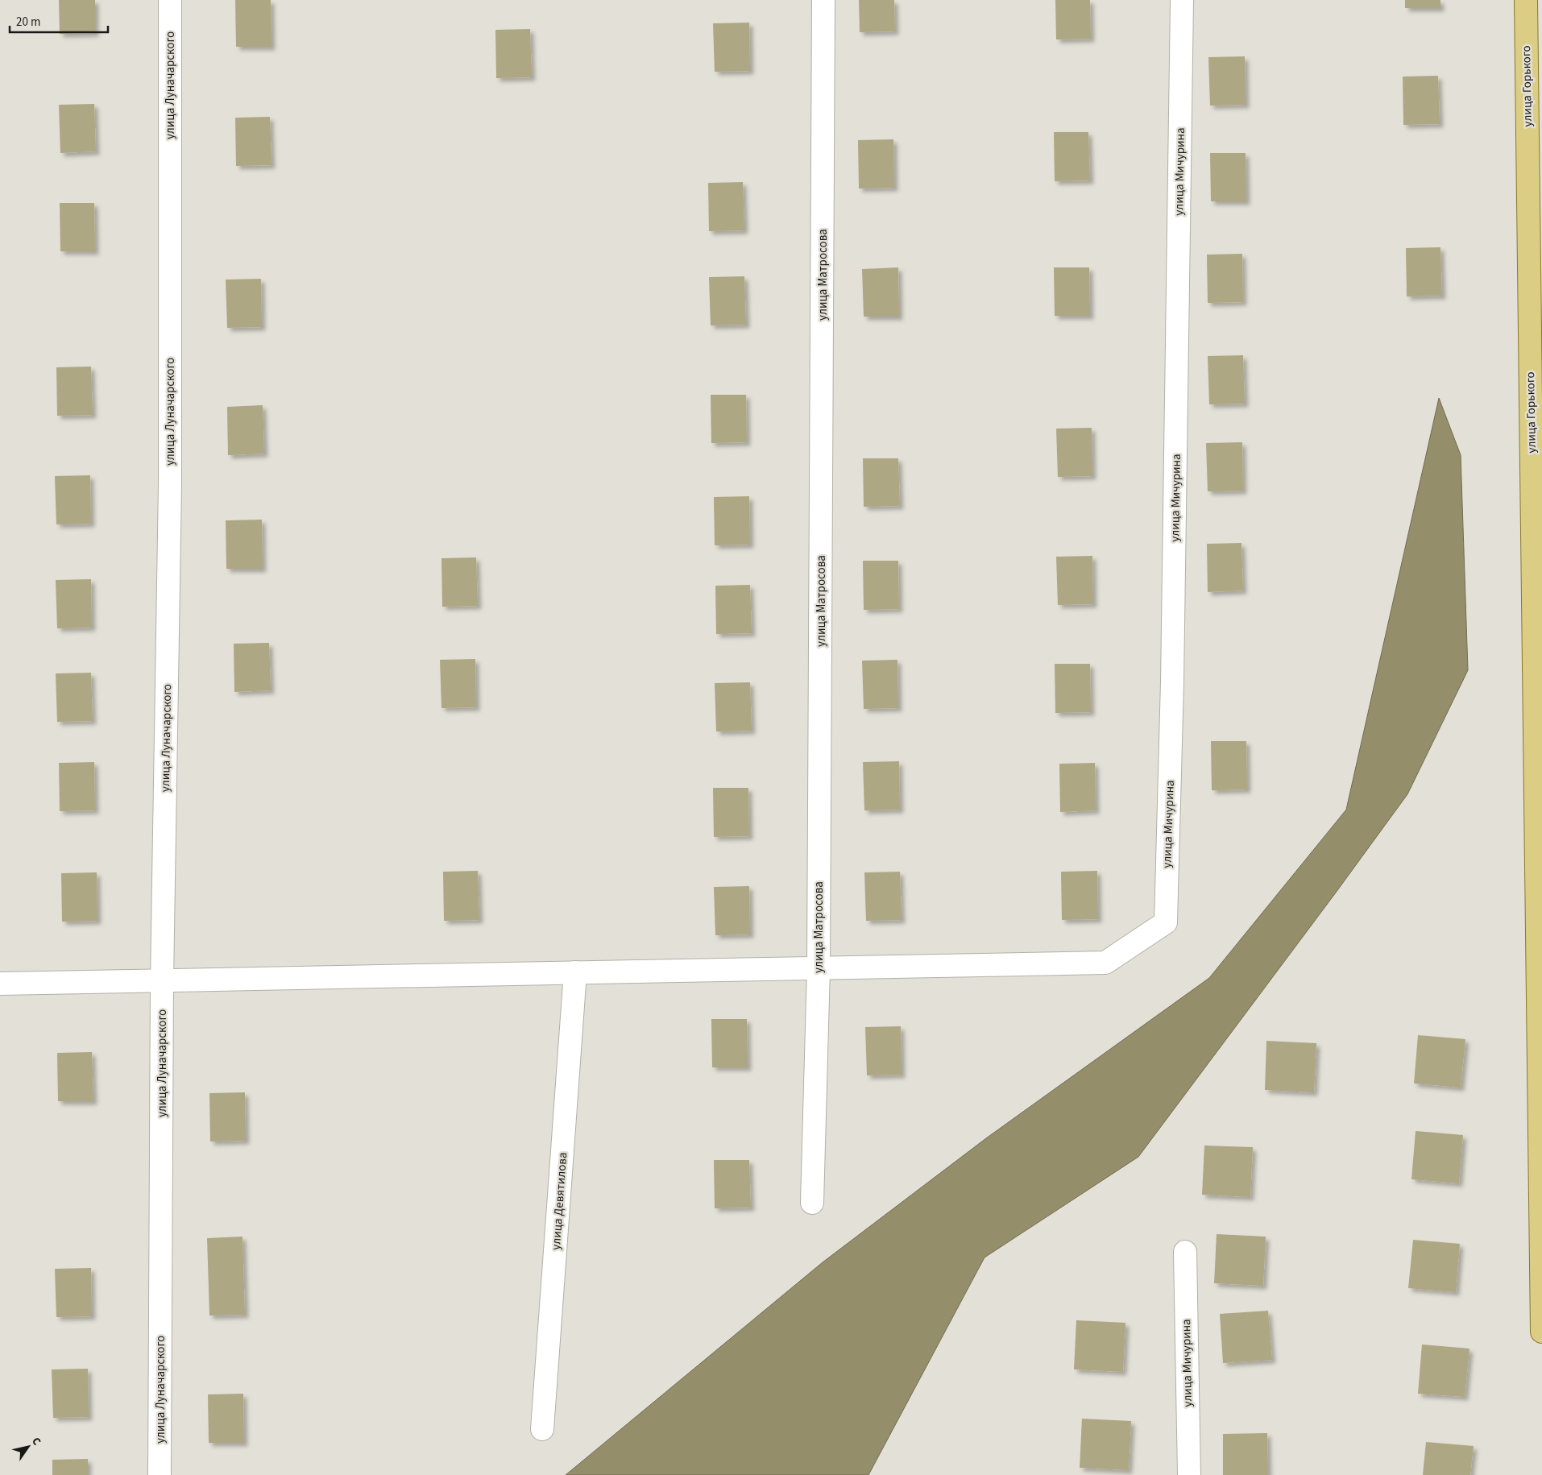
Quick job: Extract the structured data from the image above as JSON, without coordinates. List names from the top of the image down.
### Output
{
  "streets": {
    "main road": ["улица Горького"],
    "street": [
      "улица Луначарского",
      "улица Мичурина",
      "улица Матросова",
      "улица Девятилова"
    ]
  },
  "crossings": [
    ["улица Мичурина", "улица Матросова"]
  ],
  "scale_bar": "20 m",
  "north": "top right"
}
